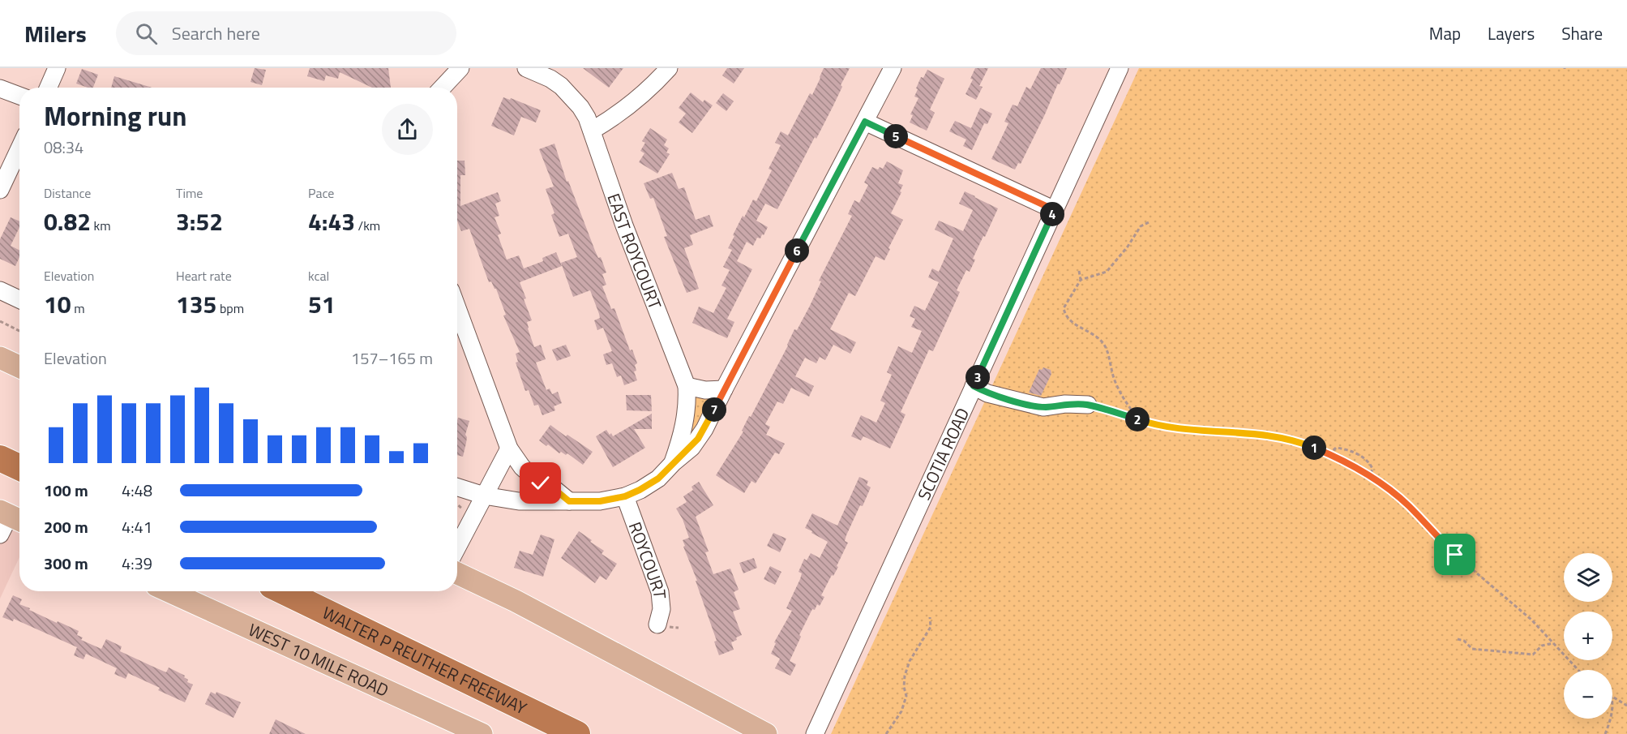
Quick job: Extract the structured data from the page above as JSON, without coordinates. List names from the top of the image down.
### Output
{
  "streets": {
    "highway": ["WALTER P REUTHER FREEWAY"],
    "main road": ["WEST 10 MILE ROAD"],
    "street": ["EAST ROYCOURT", "SCOTIA ROAD", "ROYCOURT"]
  },
  "page": {
    "header": "Milers",
    "search": "Search here",
    "nav": ["Map", "Layers", "Share"],
    "heading": ["Morning run", "08:34"],
    "pins": [
      "5",
      "4",
      "6",
      "3",
      "7",
      "2",
      "1"
    ],
    "stats": [
      ["Distance", "0.82 km"],
      ["Time", "3:52"],
      ["Pace", "4:43 /km"],
      ["Elevation", "10 m"],
      ["Heart rate", "135 bpm"],
      ["kcal", "51"]
    ],
    "chart": ["Elevation", "157–165 m"],
    "list": [
      {
        "name": "100 m",
        "note": "4:48"
      },
      {
        "name": "200 m",
        "note": "4:41"
      },
      {
        "name": "300 m",
        "note": "4:39"
      }
    ],
    "map_buttons": ["+", "−"]
  }
}
